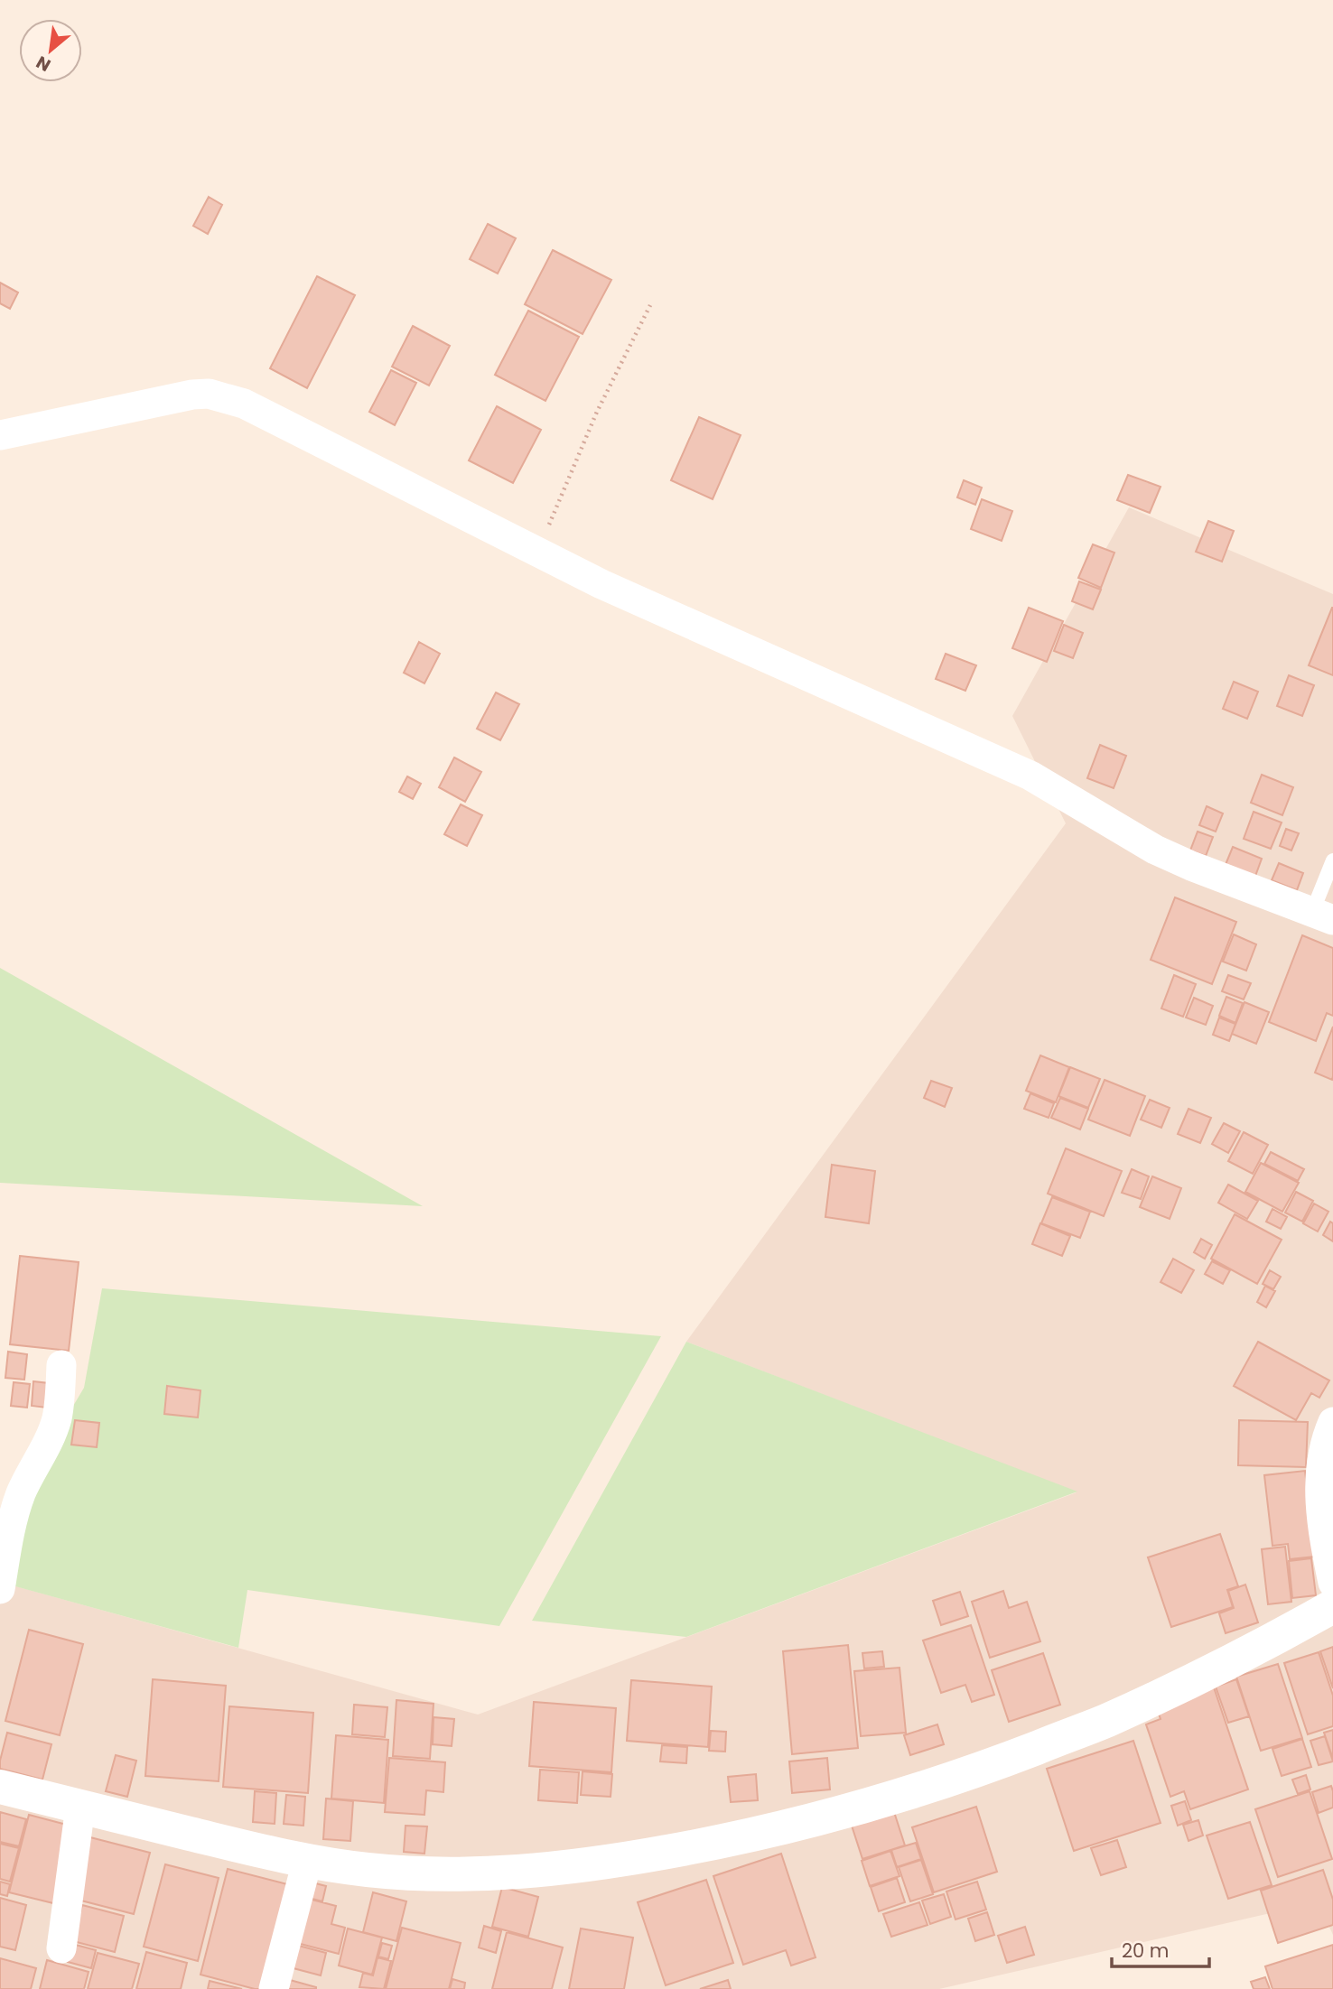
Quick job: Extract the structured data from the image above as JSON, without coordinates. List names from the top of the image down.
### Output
{
  "scale_bar": "20 m",
  "north": "bottom left"
}
